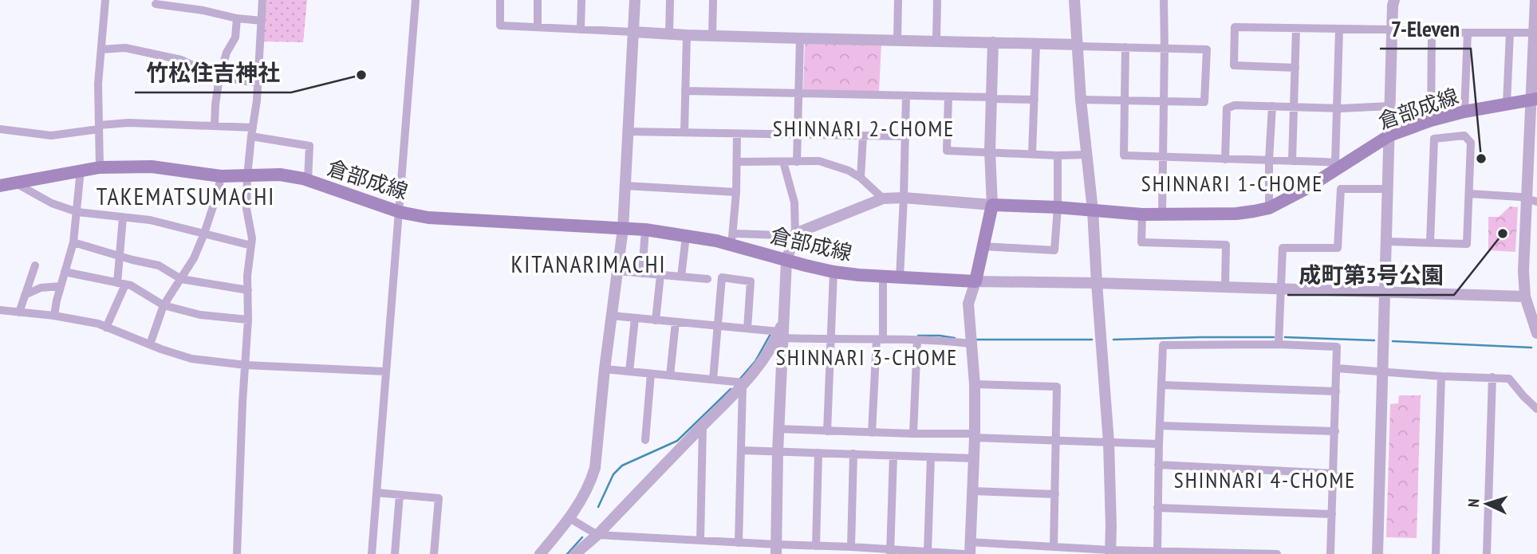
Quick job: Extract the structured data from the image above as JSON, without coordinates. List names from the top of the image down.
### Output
{
  "streets": {
    "main road": ["倉部成線"]
  },
  "districts": [
    "SHINNARI 2-CHOME",
    "SHINNARI 1-CHOME",
    "TAKEMATSUMACHI",
    "KITANARIMACHI",
    "SHINNARI 3-CHOME",
    "SHINNARI 4-CHOME"
  ],
  "places": ["竹松住吉神社", "7-Eleven", "成町第3号公園"],
  "north": "left"
}
